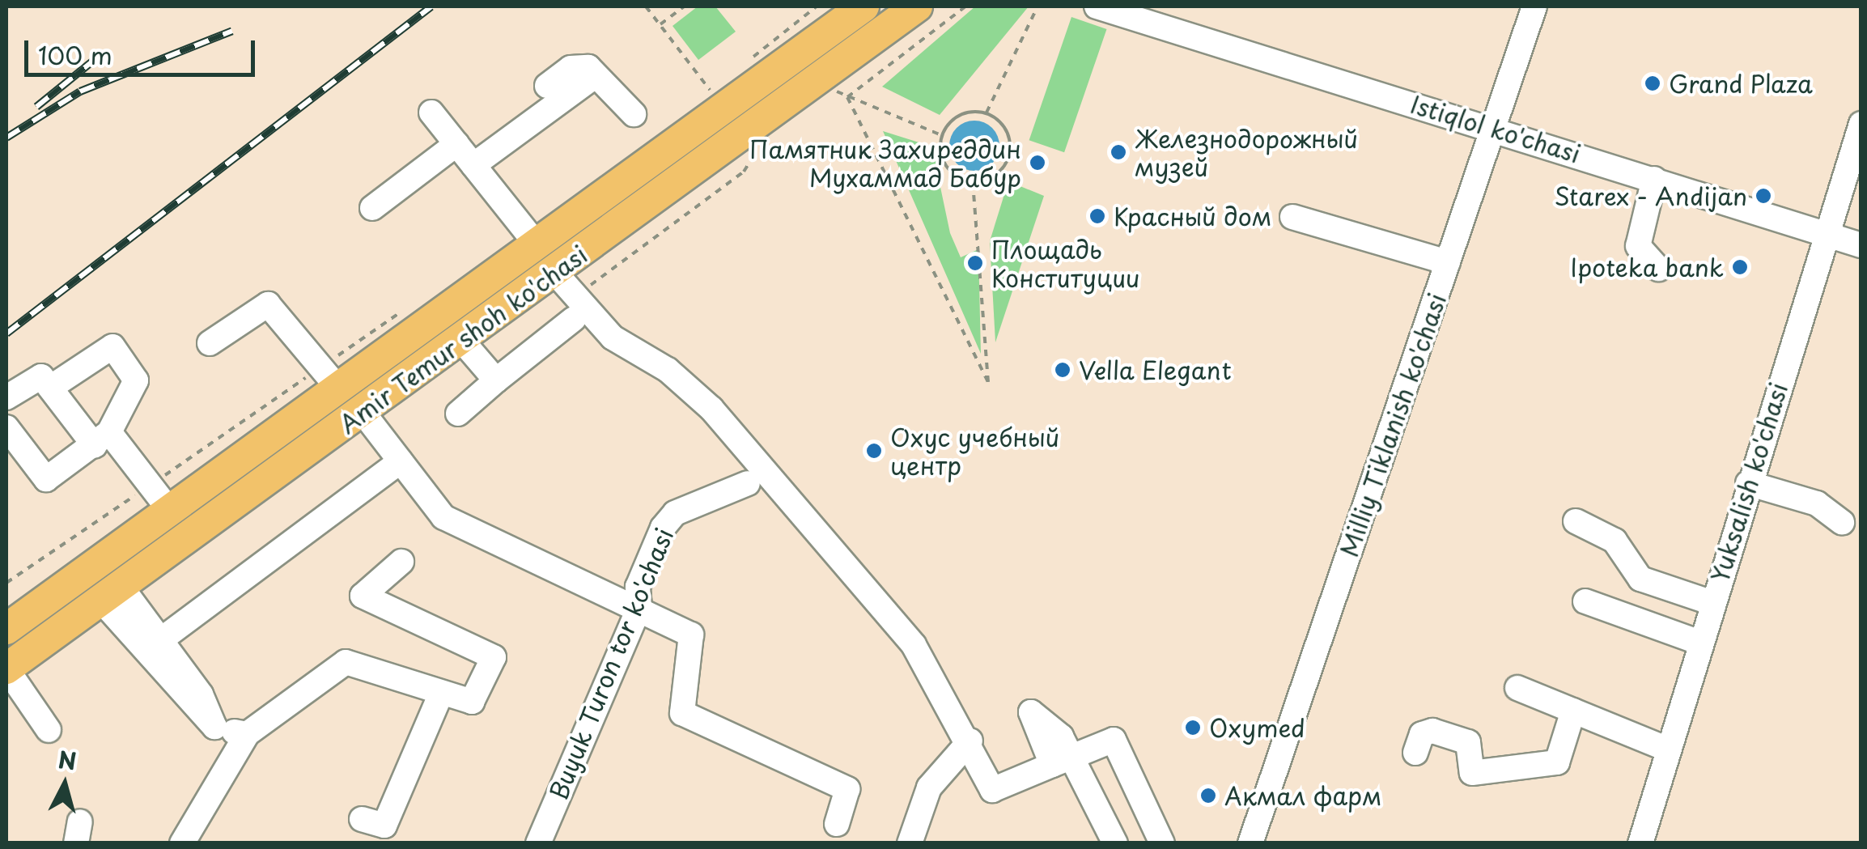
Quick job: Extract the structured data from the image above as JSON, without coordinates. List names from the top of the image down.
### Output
{
  "streets": {
    "main road": ["Amir Temur shoh ko'chasi"],
    "street": [
      "Istiqlol ko'chasi",
      "Milliy Tiklanish ko'chasi",
      "Yuksalish ko'chasi",
      "Buyuk Turon tor ko'chasi"
    ]
  },
  "crossings": [
    ["Istiqlol ko'chasi", "Milliy Tiklanish ko'chasi"],
    ["Istiqlol ko'chasi", "Yuksalish ko'chasi"]
  ],
  "places": [
    "Grand Plaza",
    "Железнодорожный музей",
    "Памятник Захиреддин Мухаммад Бабур",
    "Starex - Andijan",
    "Красный дом",
    "Площадь Конституции",
    "Ipoteka bank",
    "Vella Elegant",
    "Охус учебный центр",
    "Oxymed",
    "Акмал фарм"
  ],
  "scale_bar": "100 m",
  "north": "top"
}
